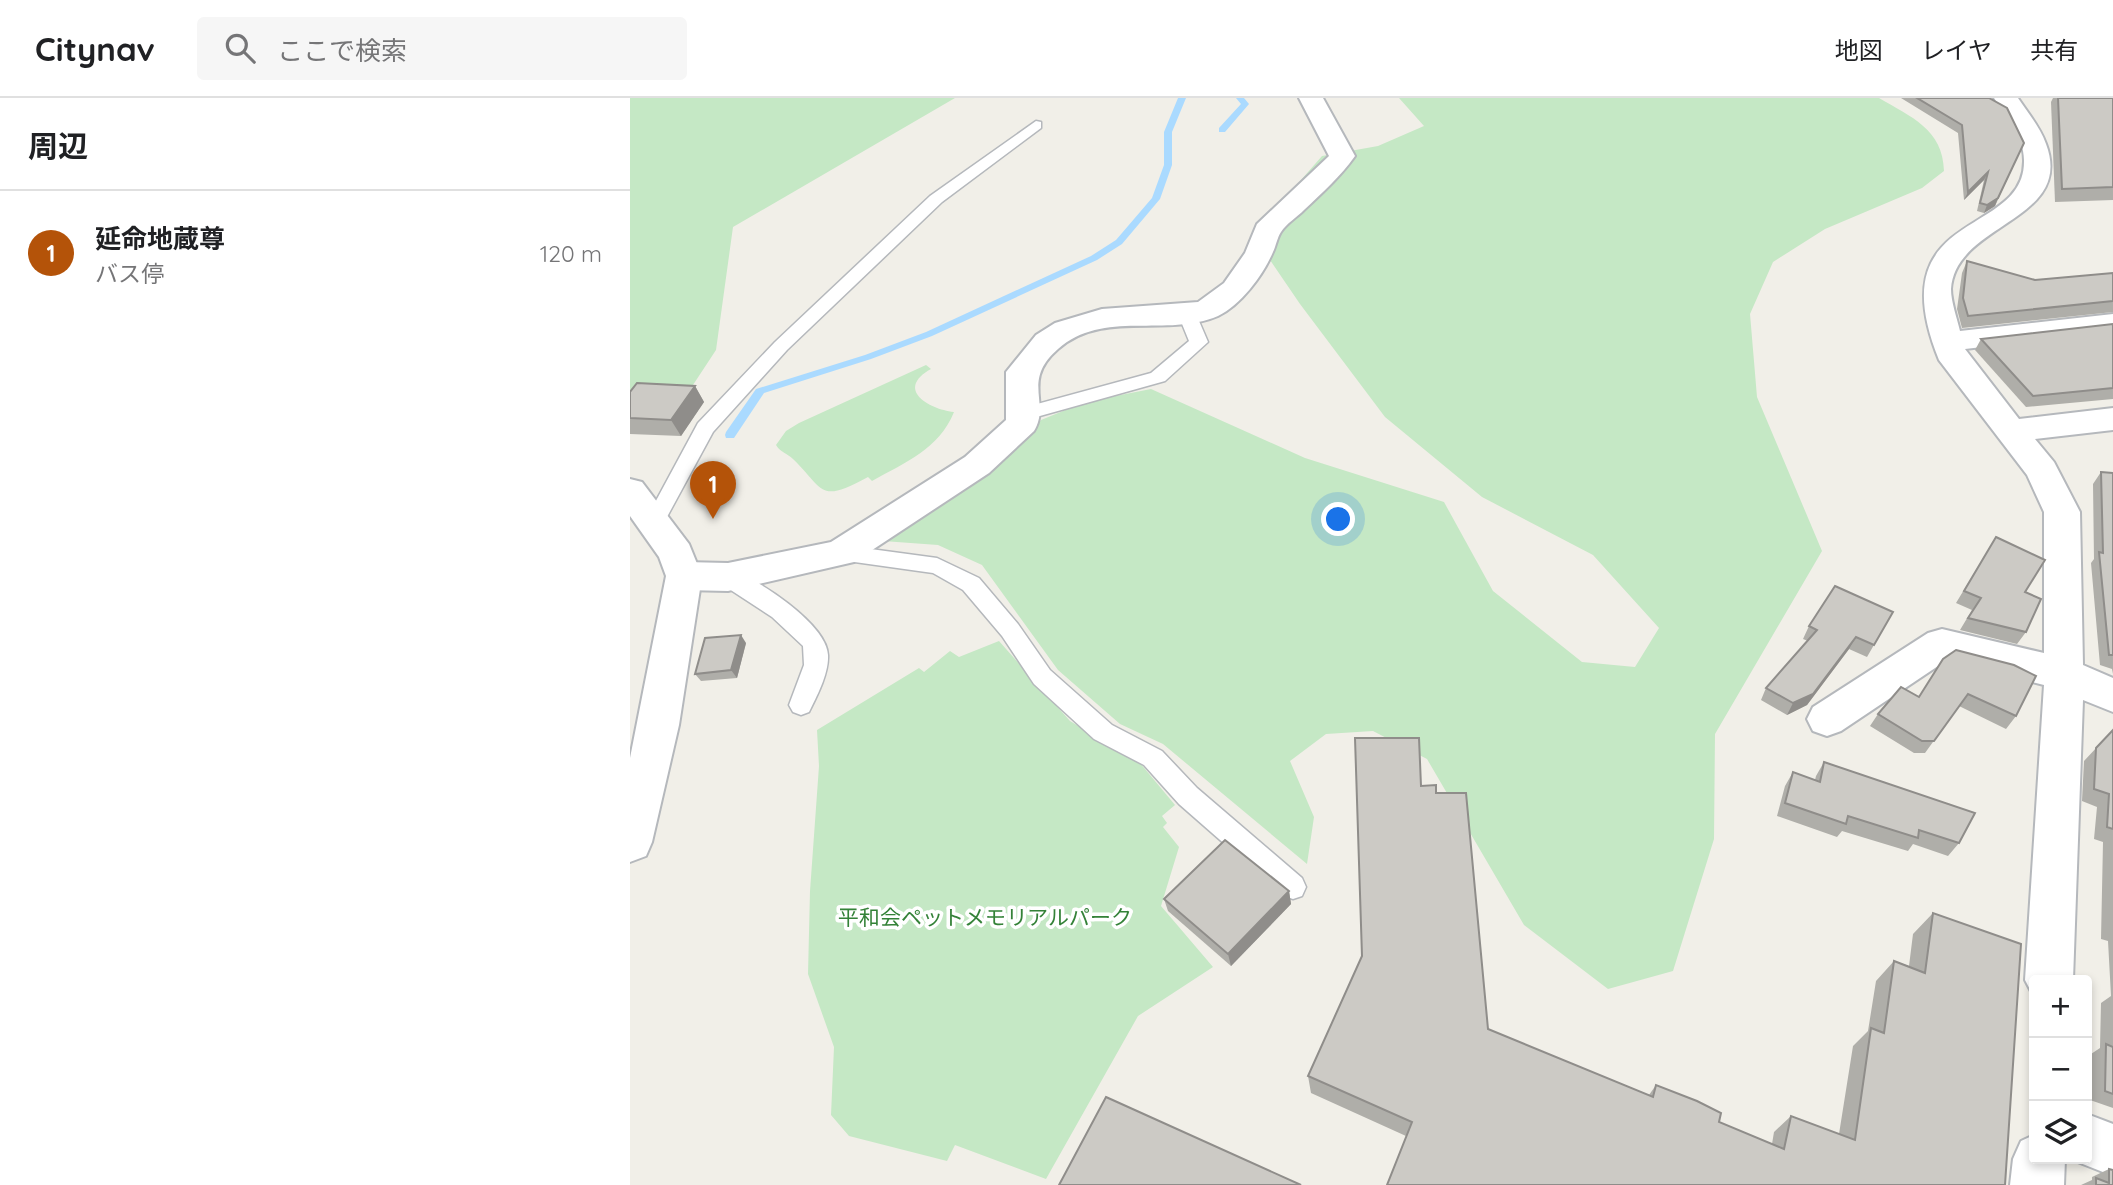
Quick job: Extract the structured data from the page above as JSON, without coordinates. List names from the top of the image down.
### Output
{
  "parks": ["平和会ペットメモリアルパーク"],
  "page": {
    "header": "Citynav",
    "search": "ここで検索",
    "nav": ["地図", "レイヤ", "共有"],
    "heading": "周辺",
    "list": [
      {
        "mark": "1",
        "name": "延命地蔵尊",
        "note": "バス停",
        "value": "120 m"
      }
    ],
    "pins": "1",
    "map_buttons": ["+", "−"]
  }
}
